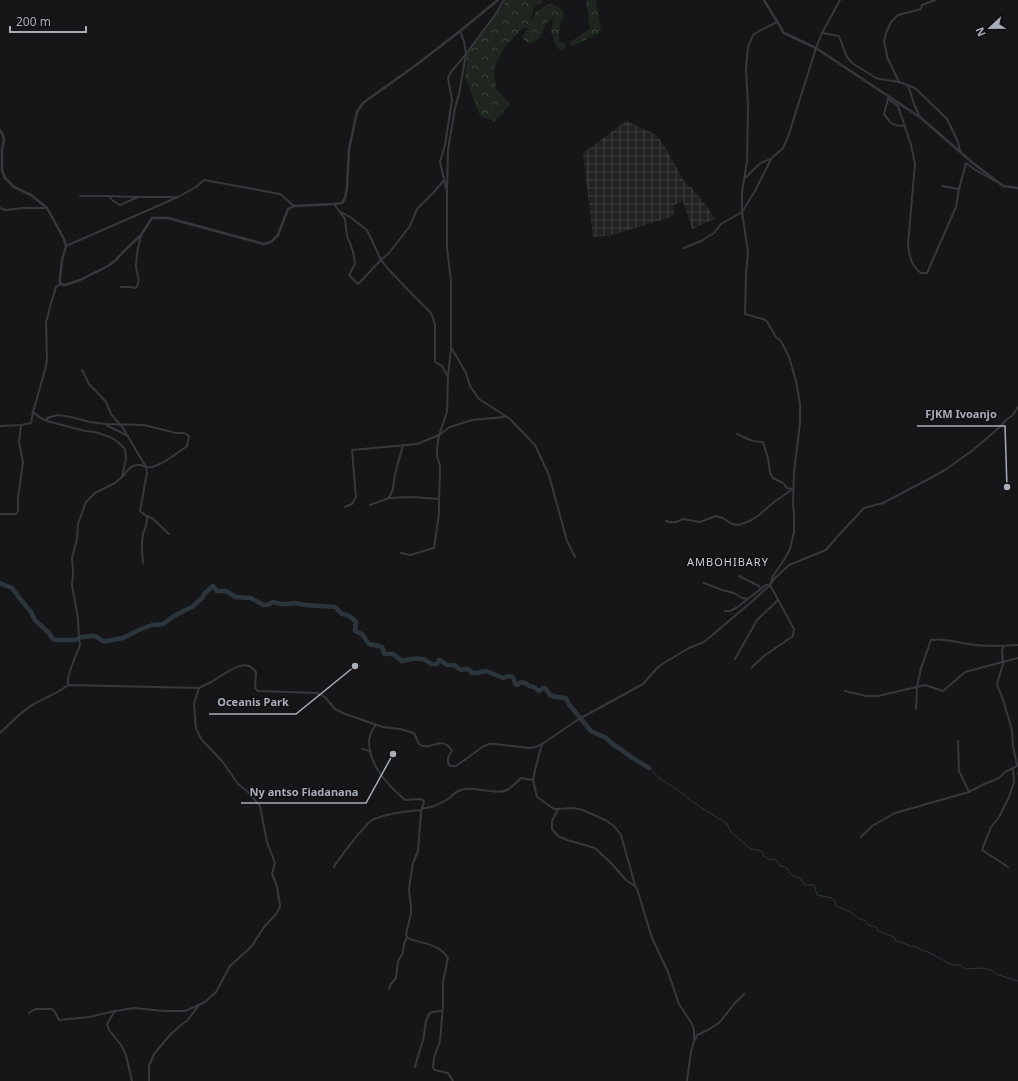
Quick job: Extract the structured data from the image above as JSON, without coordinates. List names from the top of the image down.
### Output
{
  "districts": ["AMBOHIBARY"],
  "places": ["FJKM Ivoanjo", "Oceanis Park", "Ny antso Fiadanana"],
  "scale_bar": "200 m",
  "north": "left"
}
